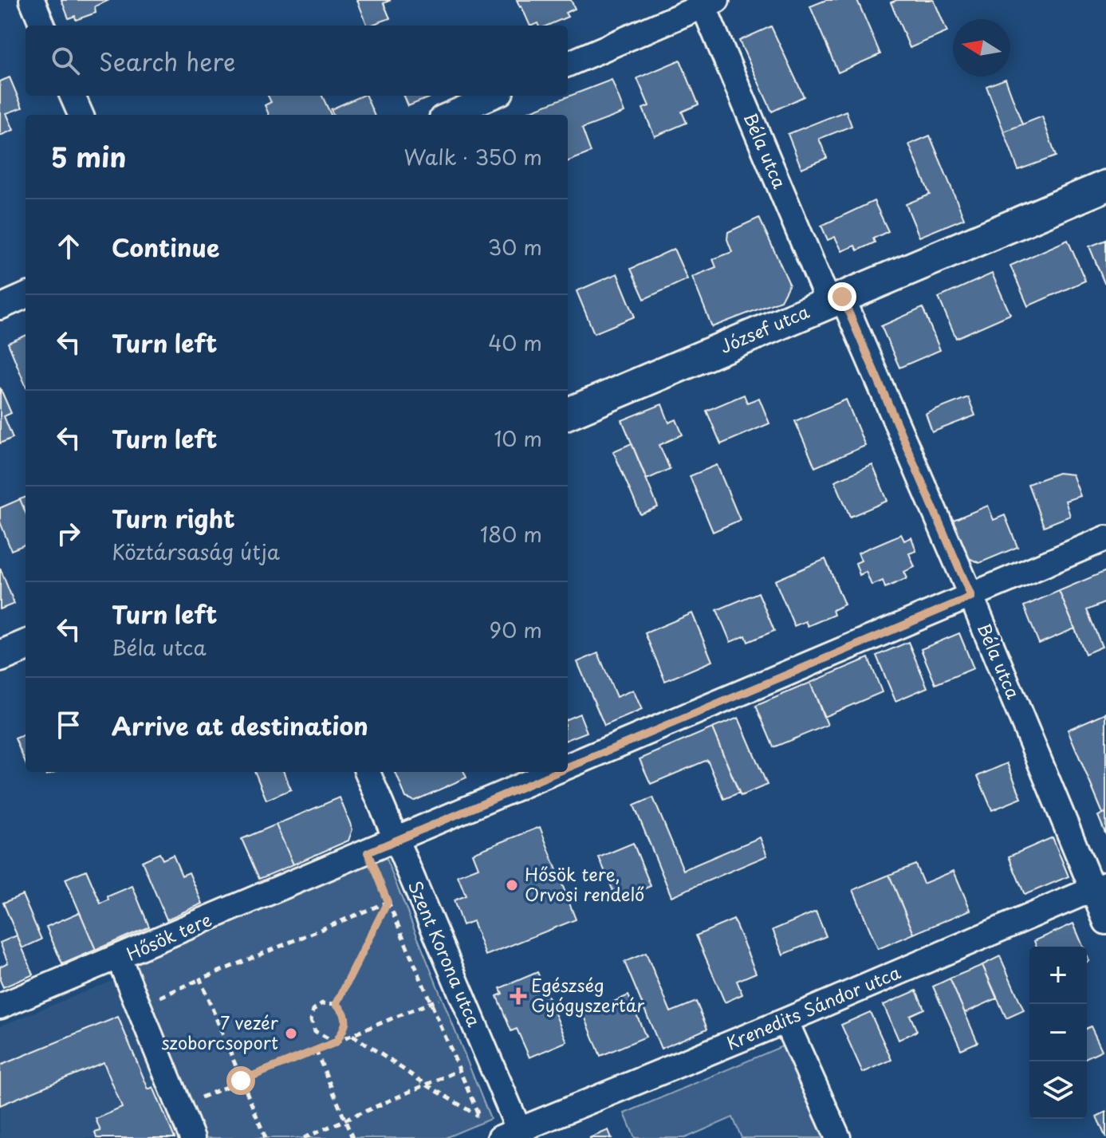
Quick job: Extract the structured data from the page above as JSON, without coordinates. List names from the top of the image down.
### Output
{
  "streets": {
    "street": [
      "Béla utca",
      "József utca",
      "Hősök tere",
      "Szent Korona utca",
      "Krenedits Sándor utca"
    ]
  },
  "crossings": [
    ["Béla utca", "József utca"],
    ["Béla utca", "Hősök tere"],
    ["Béla utca", "Krenedits Sándor utca"],
    ["Hősök tere", "Szent Korona utca"],
    ["Szent Korona utca", "Krenedits Sándor utca"]
  ],
  "places": {
    "other": ["Hősök tere, Orvosi rendelő", "7 vezér szoborcsoport"],
    "health": ["Egészség Gyógyszertár"]
  },
  "north": "left",
  "page": {
    "search": "Search here",
    "heading": ["5 min", "Walk · 350 m"],
    "list": [
      ["Continue", "30 m"],
      ["Turn left", "40 m"],
      ["Turn left", "10 m"],
      ["Turn right", "Köztársaság útja", "180 m"],
      ["Turn left", "Béla utca", "90 m"],
      "Arrive at destination"
    ],
    "map_buttons": ["+", "−"]
  }
}
